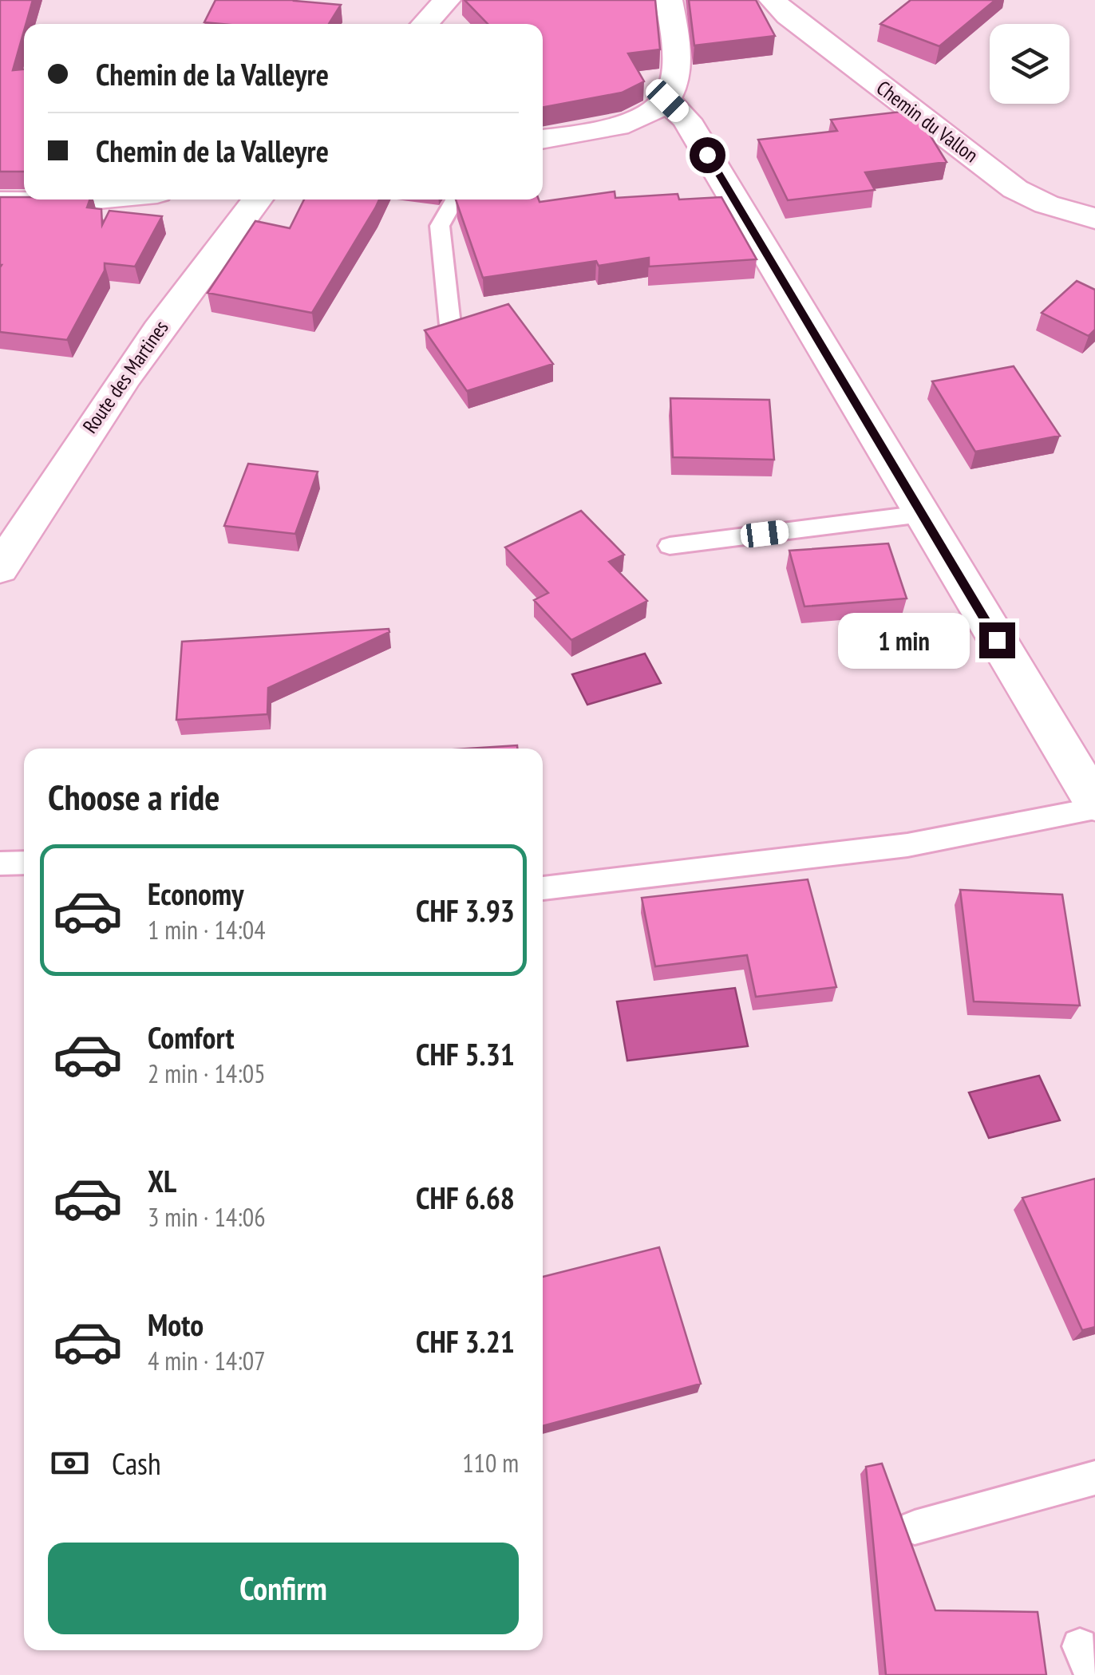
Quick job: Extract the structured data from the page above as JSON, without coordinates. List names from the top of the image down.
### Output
{
  "streets": {
    "street": ["Chemin du Vallon", "Route des Martines"]
  },
  "page": {
    "banner": ["Chemin de la Valleyre", "Chemin de la Valleyre"],
    "bubble": "1 min",
    "heading": "Choose a ride",
    "list": [
      {
        "name": "Economy",
        "note": "1 min · 14:04",
        "value": "CHF 3.93"
      },
      {
        "name": "Comfort",
        "note": "2 min · 14:05",
        "value": "CHF 5.31"
      },
      {
        "name": "XL",
        "note": "3 min · 14:06",
        "value": "CHF 6.68"
      },
      {
        "name": "Moto",
        "note": "4 min · 14:07",
        "value": "CHF 3.21"
      }
    ],
    "pay": ["Cash", "110 m"],
    "buttons": "Confirm"
  }
}
